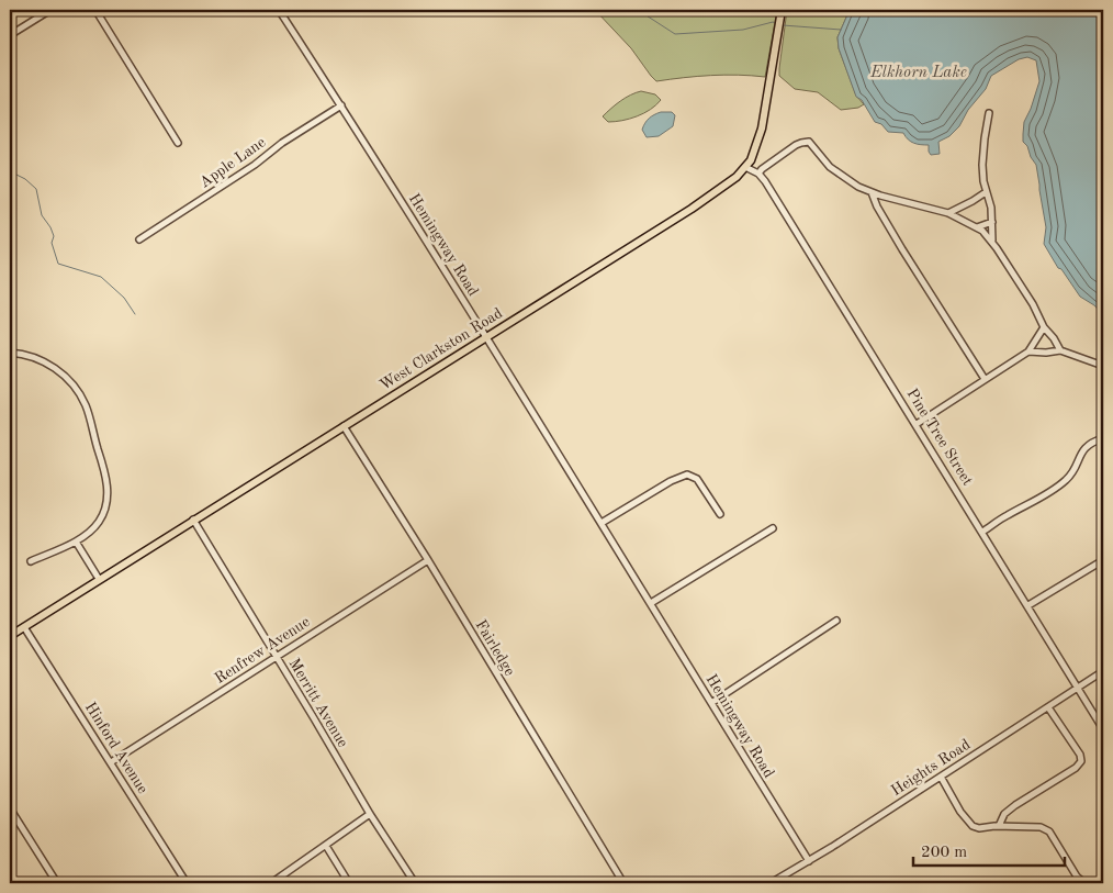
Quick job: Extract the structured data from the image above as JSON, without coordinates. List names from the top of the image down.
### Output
{
  "streets": {
    "main road": ["West Clarkston Road"],
    "street": [
      "Apple Lane",
      "Hemingway Road",
      "Pine Tree Street",
      "Fairledge",
      "Renfrew Avenue",
      "Merritt Avenue",
      "Hinford Avenue",
      "Heights Road"
    ]
  },
  "crossings": [
    ["Apple Lane", "Hemingway Road"],
    ["Hemingway Road", "West Clarkston Road"],
    ["Hemingway Road", "Heights Road"],
    ["West Clarkston Road", "Pine Tree Street"],
    ["West Clarkston Road", "Fairledge"],
    ["West Clarkston Road", "Merritt Avenue"],
    ["West Clarkston Road", "Hinford Avenue"],
    ["Pine Tree Street", "Heights Road"],
    ["Fairledge", "Renfrew Avenue"],
    ["Renfrew Avenue", "Merritt Avenue"],
    ["Renfrew Avenue", "Hinford Avenue"]
  ],
  "water": ["Elkhorn Lake"],
  "scale_bar": "200 m"
}
